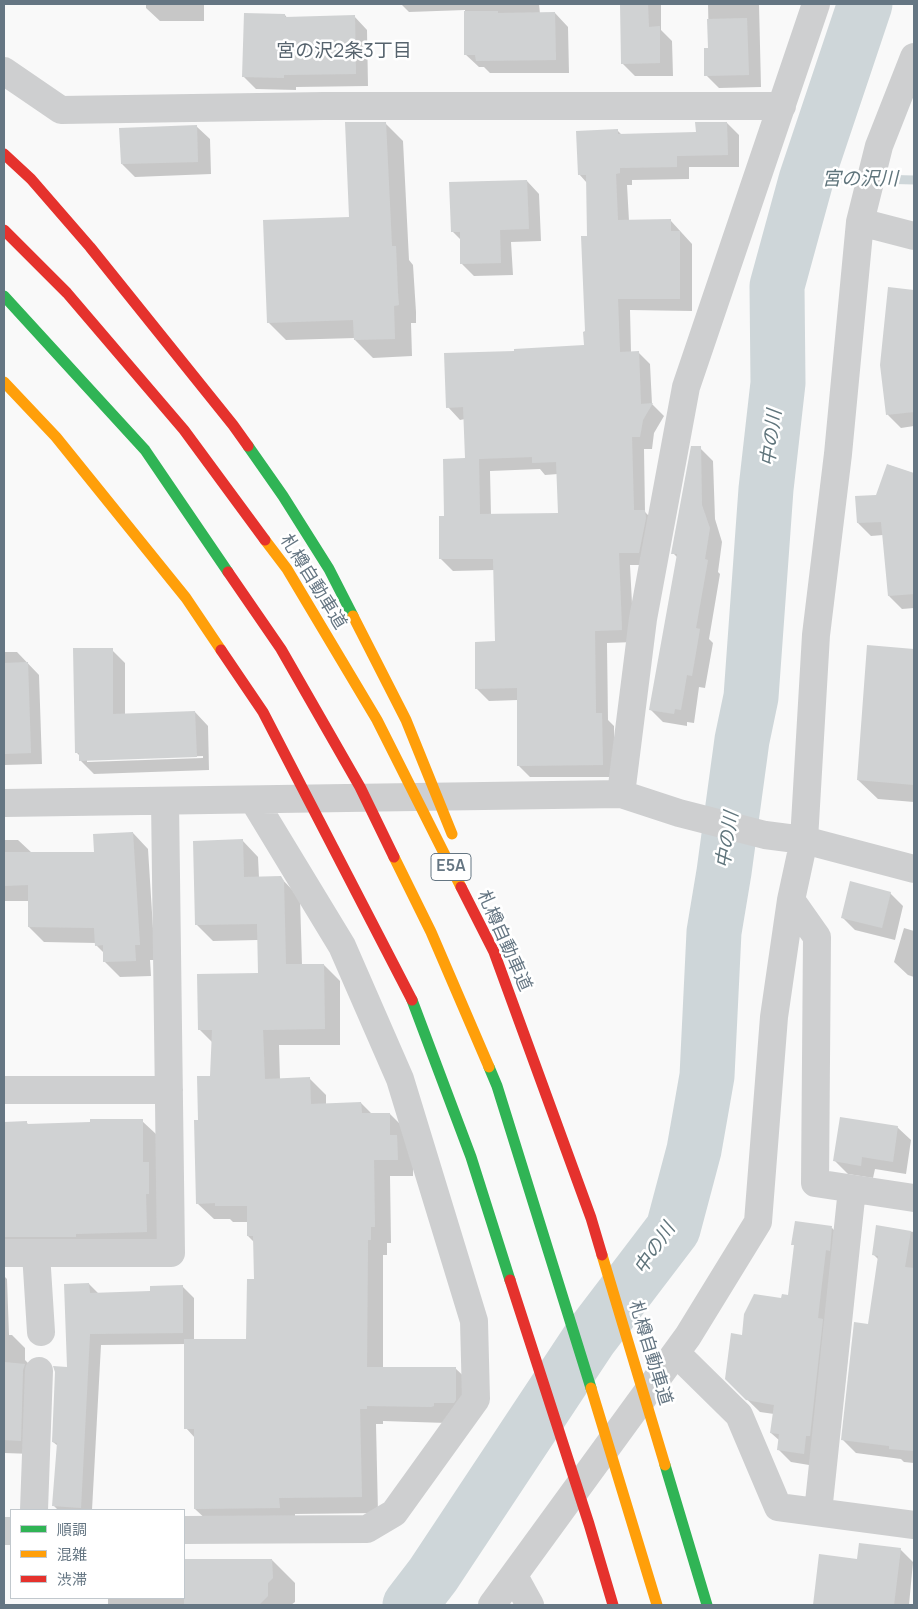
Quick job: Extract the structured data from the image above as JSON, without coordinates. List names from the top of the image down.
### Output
{
  "streets": {
    "highway": ["札樽自動車道", "E5A"]
  },
  "districts": ["宮の沢2条3丁目"],
  "water": ["宮の沢川", "中の川"],
  "legend": ["順調", "混雑", "渋滞"]
}
